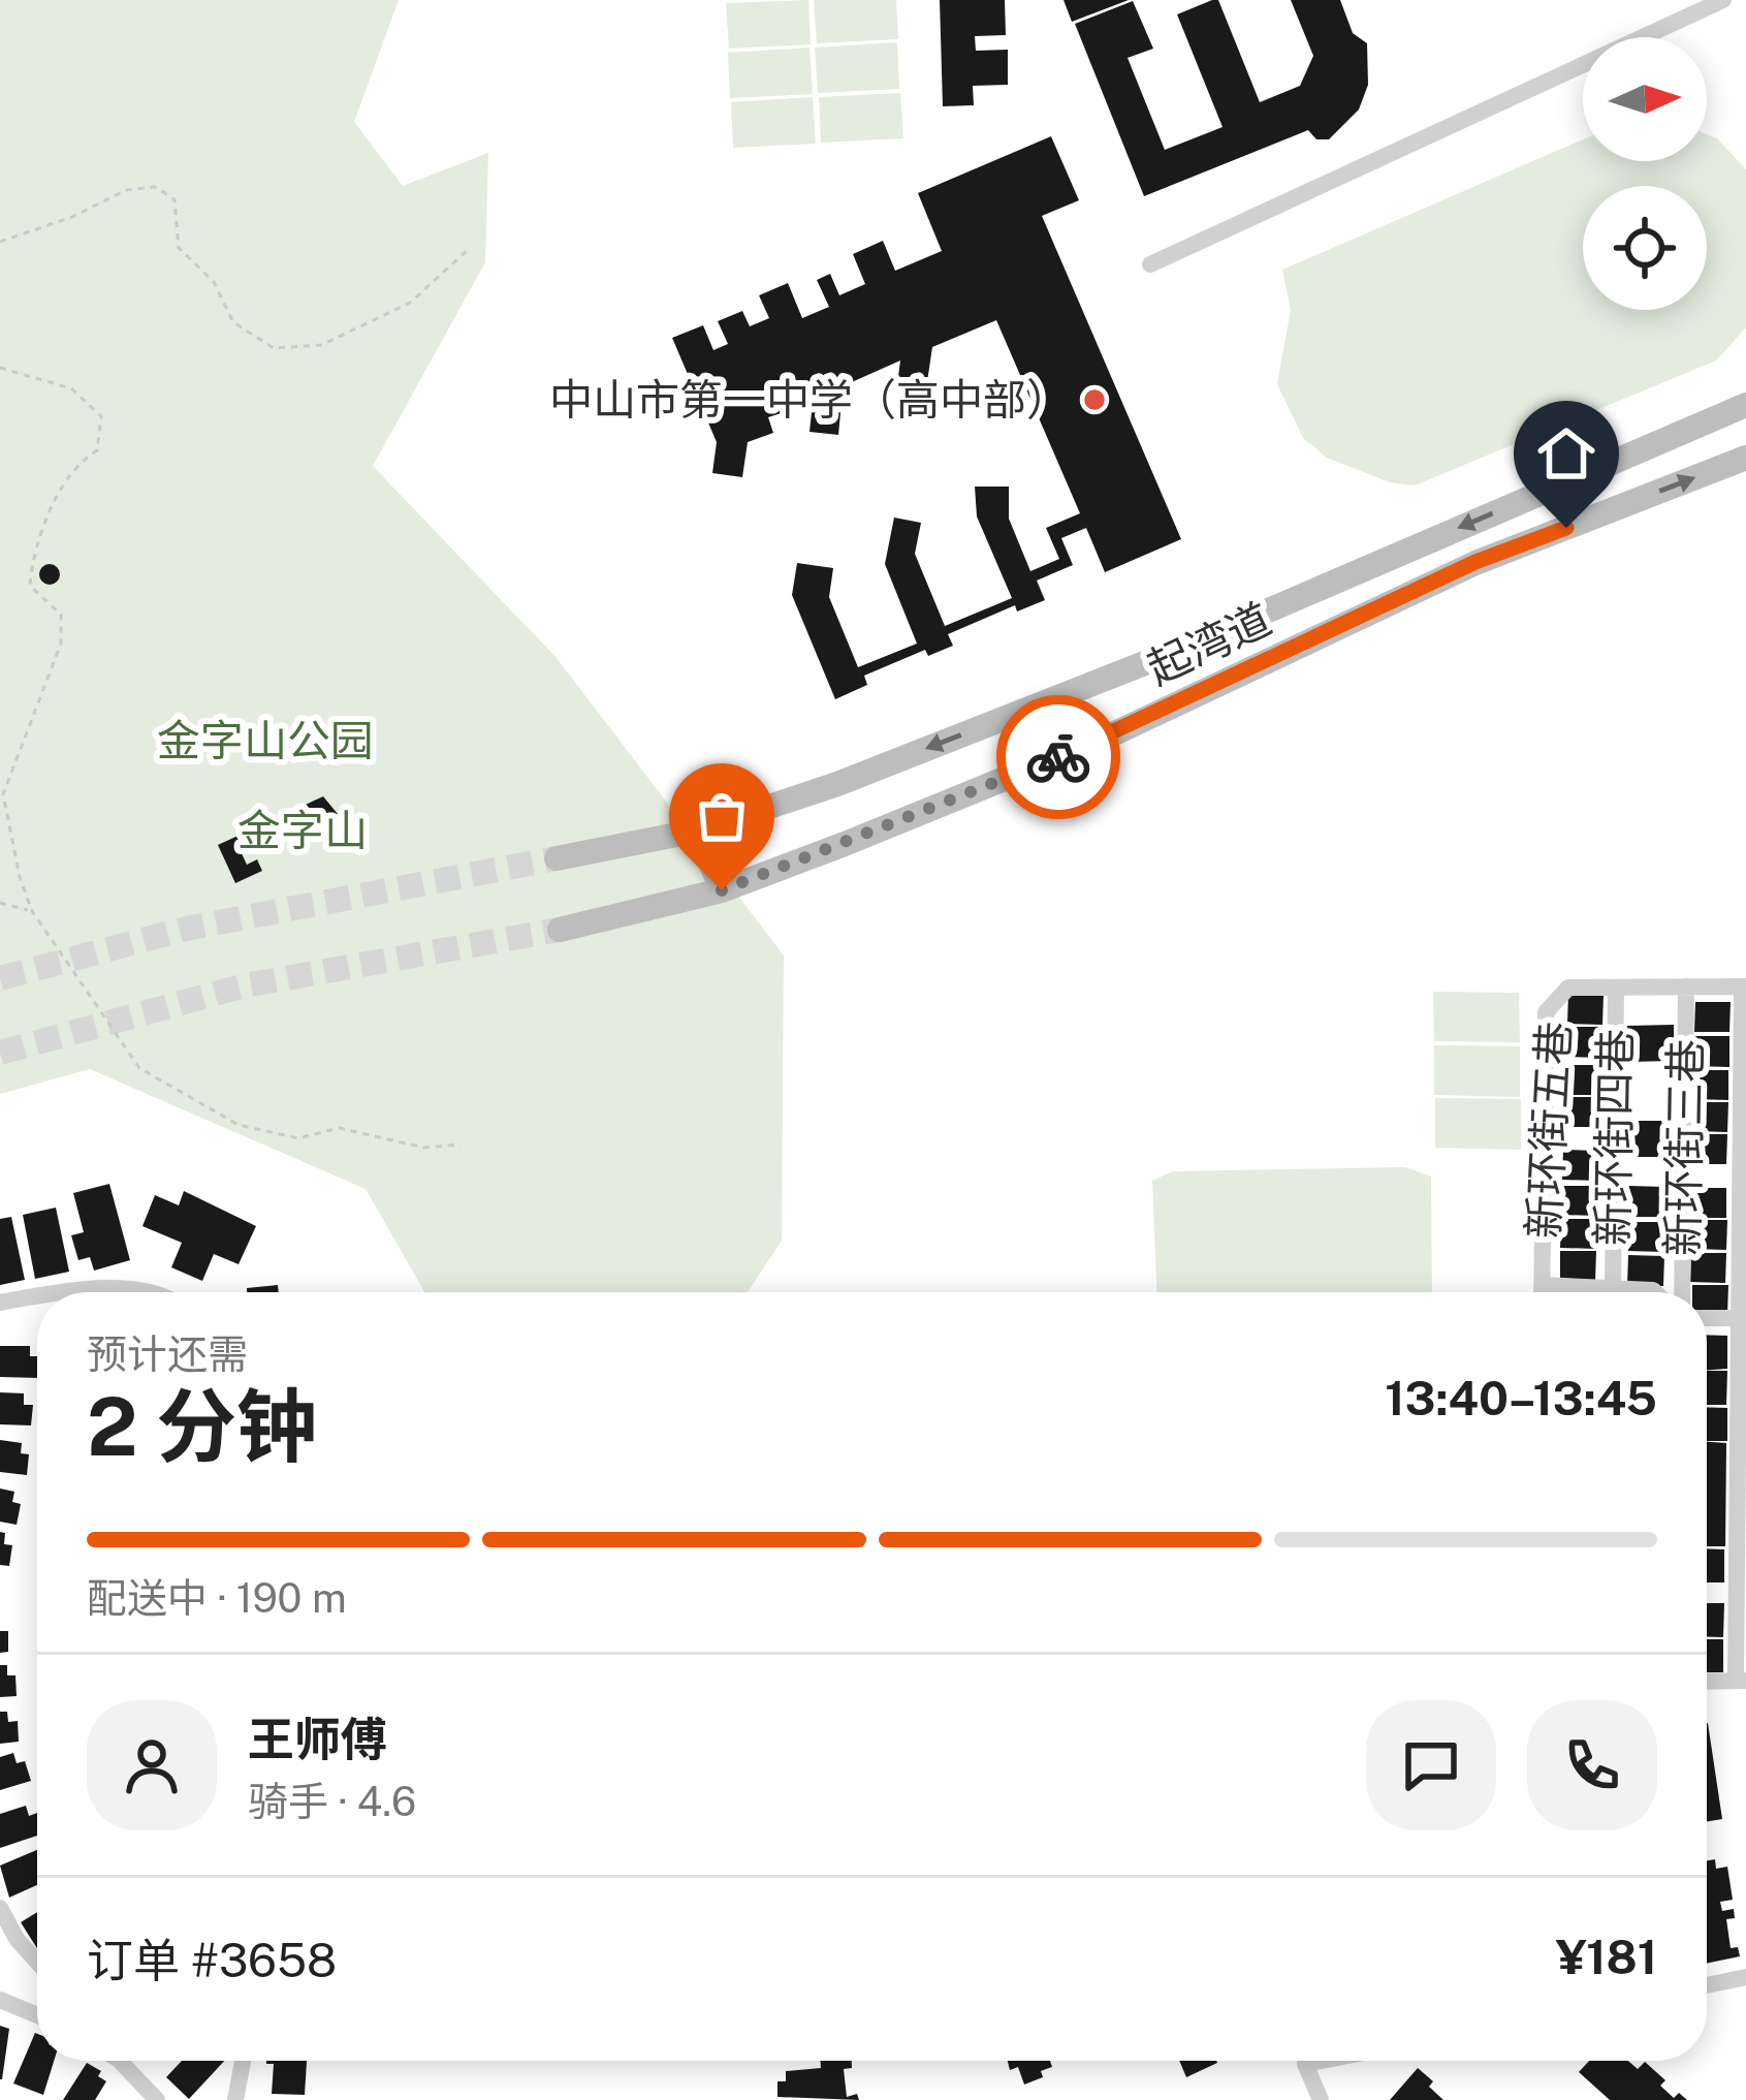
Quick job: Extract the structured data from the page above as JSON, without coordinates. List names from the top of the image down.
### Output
{
  "streets": {
    "main road": ["起湾道"],
    "street": ["新环街五巷", "新环街四巷", "新环街三巷"]
  },
  "crossings": [
    ["新环街五巷", "新环街四巷"],
    ["新环街五巷", "新环街三巷"]
  ],
  "parks": ["金字山公园", "金字山"],
  "places": ["中山市第一中学（高中部）"],
  "north": "right",
  "page": {
    "heading": ["2 分钟", "预计还需", "13:40–13:45"],
    "panel": [
      "王师傅",
      "骑手 · 4.6",
      "订单 #3658",
      "¥181"
    ],
    "bar": "配送中 · 190 m"
  }
}
